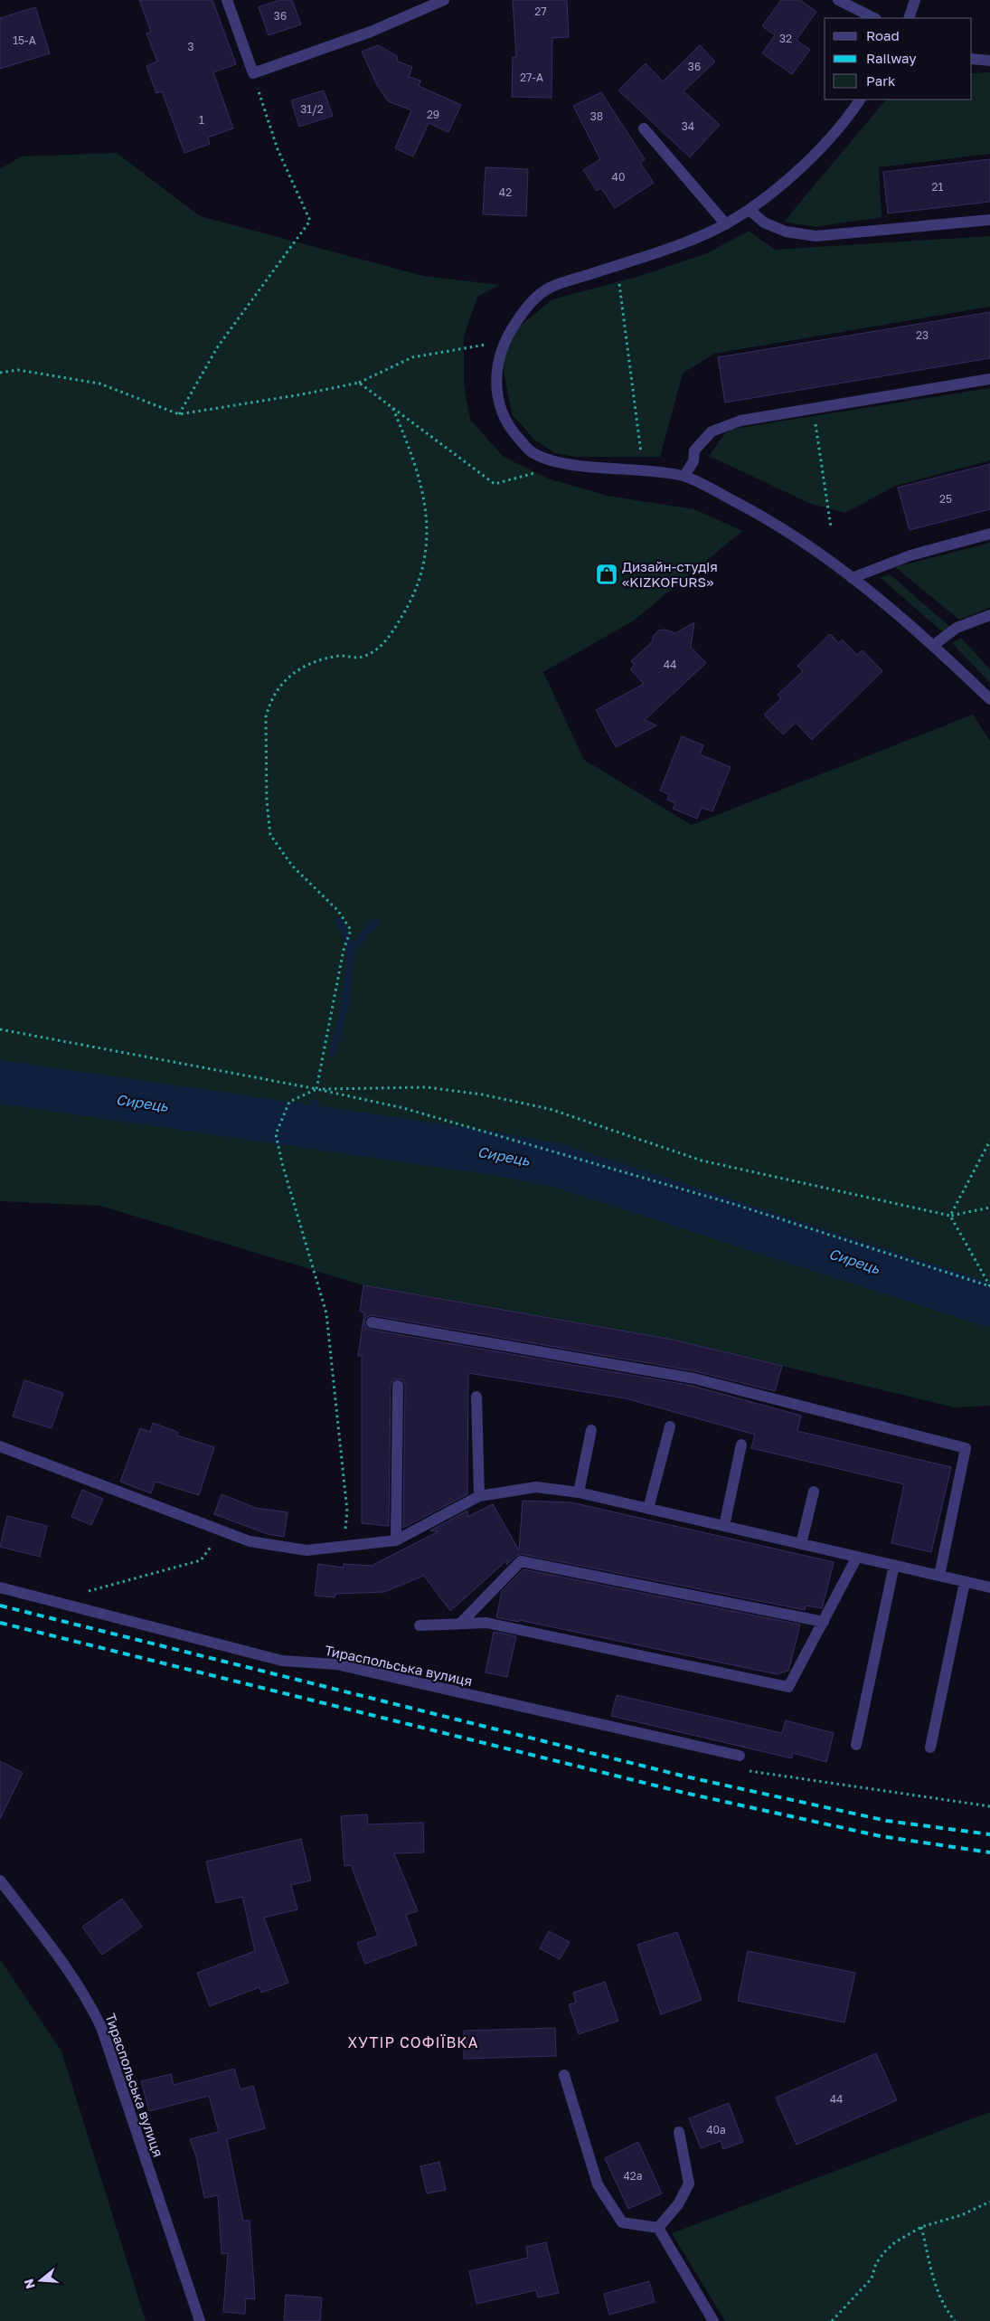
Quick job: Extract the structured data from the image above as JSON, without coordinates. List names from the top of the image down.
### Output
{
  "streets": {
    "street": ["Тираспольська вулиця"]
  },
  "districts": ["ХУТІР СОФІЇВКА"],
  "water": ["Сирець"],
  "places": {
    "shop": ["Дизайн-студія «KIZKOFURS»"]
  },
  "house_numbers": [
    "27",
    "36",
    "32",
    "15-А",
    "3",
    "36",
    "27-А",
    "31/2",
    "29",
    "38",
    "1",
    "34",
    "40",
    "21",
    "42",
    "23",
    "25",
    "44",
    "44",
    "40а",
    "42а"
  ],
  "legend": ["Road", "Railway", "Park"],
  "north": "left"
}
